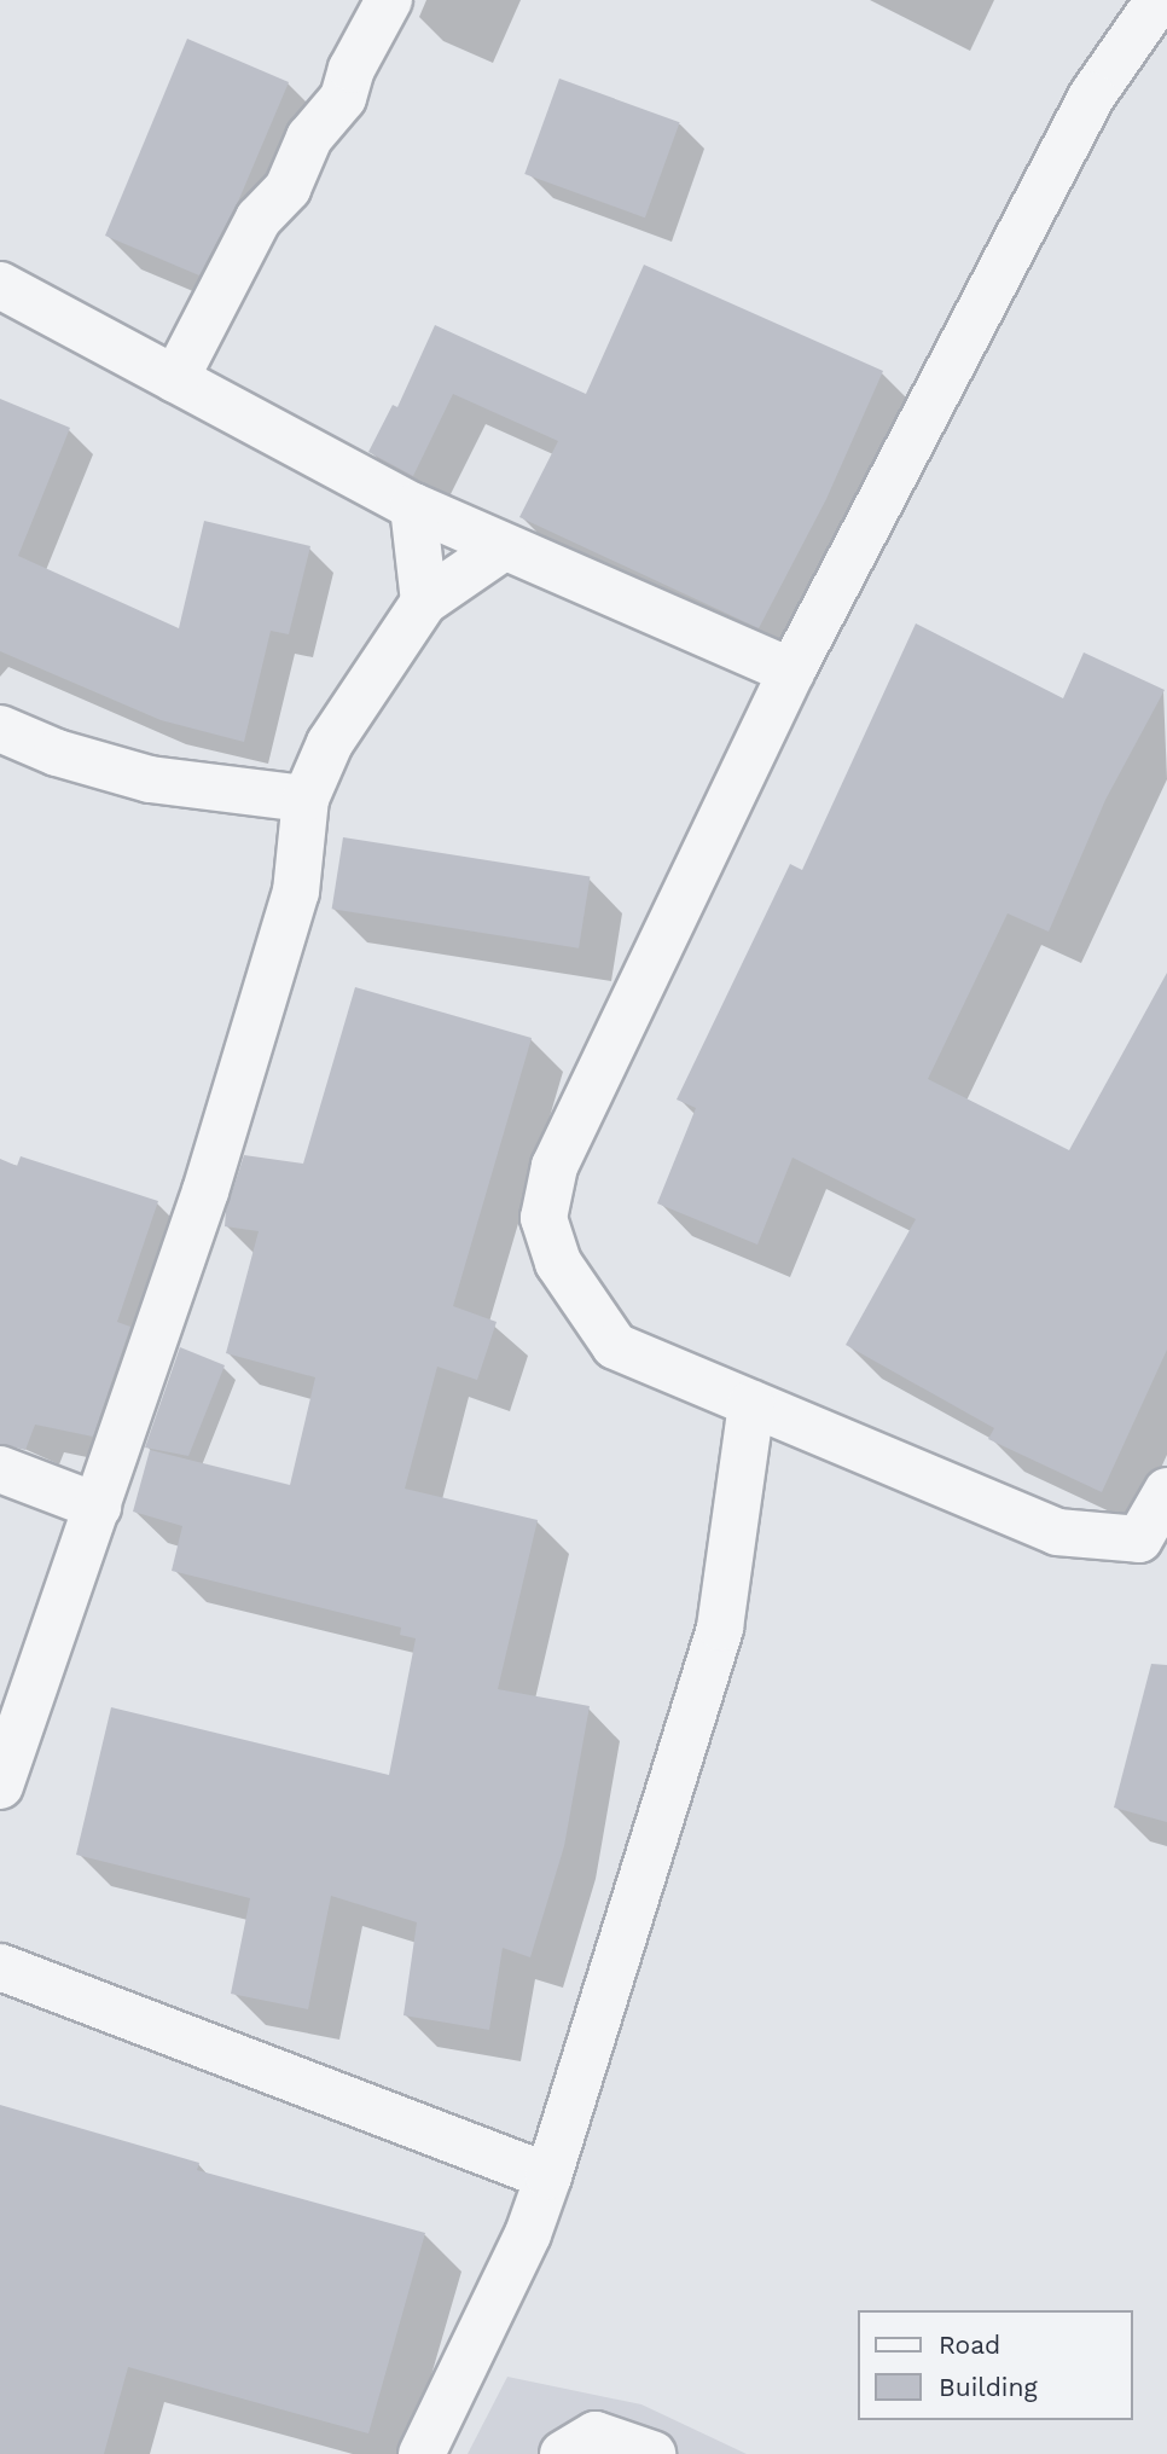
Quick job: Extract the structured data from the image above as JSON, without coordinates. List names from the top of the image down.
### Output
{
  "legend": ["Road", "Building"]
}
